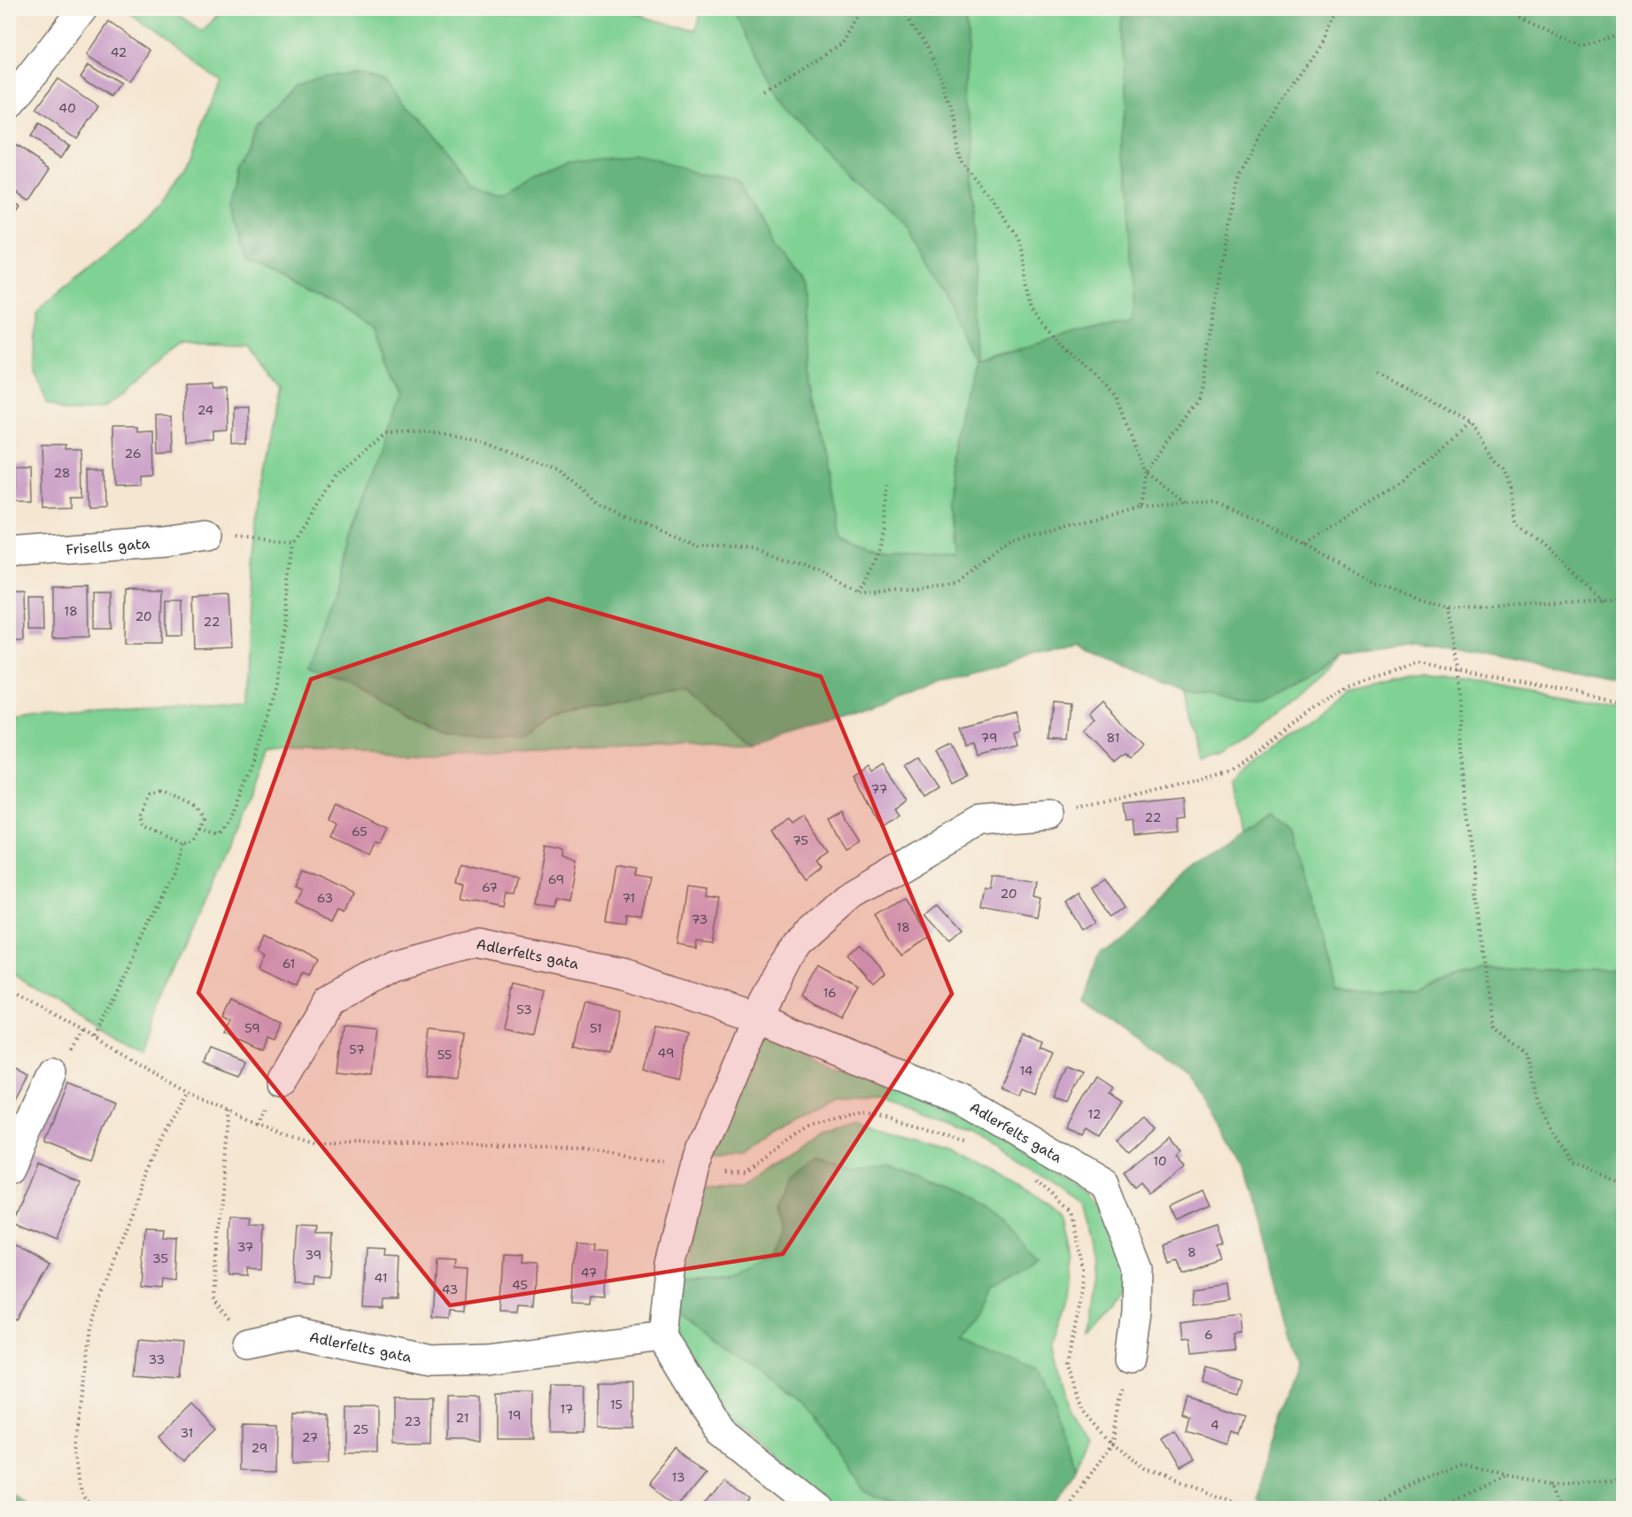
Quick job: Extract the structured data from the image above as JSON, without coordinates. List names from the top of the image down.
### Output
{
  "streets": {
    "street": ["Frisells gata", "Adlerfelts gata"]
  },
  "house_numbers": [
    "42",
    "40",
    "24",
    "26",
    "28",
    "18",
    "20",
    "22",
    "79",
    "81",
    "77",
    "22",
    "65",
    "75",
    "69",
    "67",
    "20",
    "63",
    "71",
    "73",
    "18",
    "61",
    "16",
    "53",
    "59",
    "51",
    "57",
    "49",
    "55",
    "14",
    "12",
    "10",
    "37",
    "8",
    "39",
    "35",
    "47",
    "41",
    "45",
    "43",
    "6",
    "33",
    "15",
    "17",
    "19",
    "21",
    "23",
    "4",
    "25",
    "31",
    "27",
    "29",
    "13"
  ]
}
